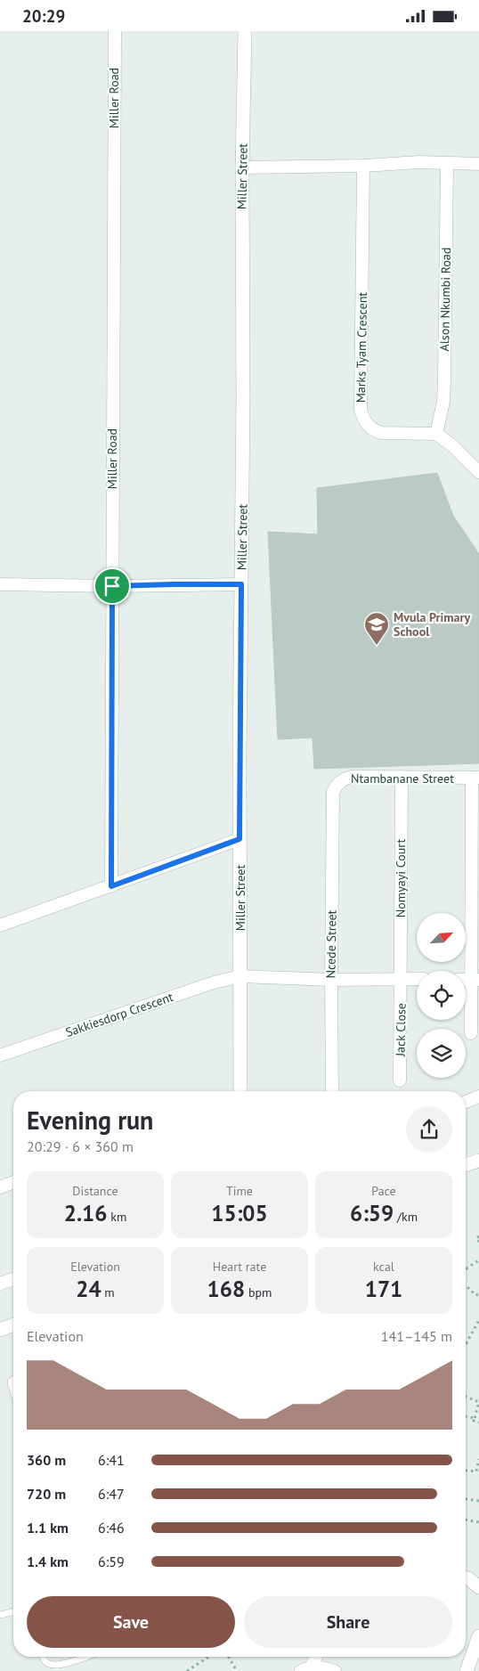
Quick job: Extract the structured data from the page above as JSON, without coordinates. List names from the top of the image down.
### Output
{
  "streets": {
    "street": [
      "Miller Road",
      "Miller Street",
      "Alson Nkumbi Road",
      "Marks Tyam Crescent",
      "Ntambanane Street",
      "Nomyayi Court",
      "Ncede Street",
      "Sakkiesdorp Crescent",
      "Jack Close"
    ]
  },
  "crossings": [
    ["Miller Street", "Sakkiesdorp Crescent"],
    ["Alson Nkumbi Road", "Marks Tyam Crescent"],
    ["Ntambanane Street", "Nomyayi Court"],
    ["Ntambanane Street", "Ncede Street"],
    ["Nomyayi Court", "Sakkiesdorp Crescent"],
    ["Nomyayi Court", "Jack Close"],
    ["Ncede Street", "Sakkiesdorp Crescent"],
    ["Sakkiesdorp Crescent", "Jack Close"]
  ],
  "places": {
    "school or university": ["Mvula Primary School"]
  },
  "north": "top right",
  "page": {
    "status": "20:29",
    "heading": ["Evening run", "20:29 · 6 × 360 m"],
    "stats": [
      ["Distance", "2.16 km"],
      ["Time", "15:05"],
      ["Pace", "6:59 /km"],
      ["Elevation", "24 m"],
      ["Heart rate", "168 bpm"],
      ["kcal", "171"]
    ],
    "chart": ["Elevation", "141–145 m"],
    "list": [
      {
        "name": "360 m",
        "note": "6:41"
      },
      {
        "name": "720 m",
        "note": "6:47"
      },
      {
        "name": "1.1 km",
        "note": "6:46"
      },
      {
        "name": "1.4 km",
        "note": "6:59"
      }
    ],
    "buttons": ["Save", "Share"]
  }
}
